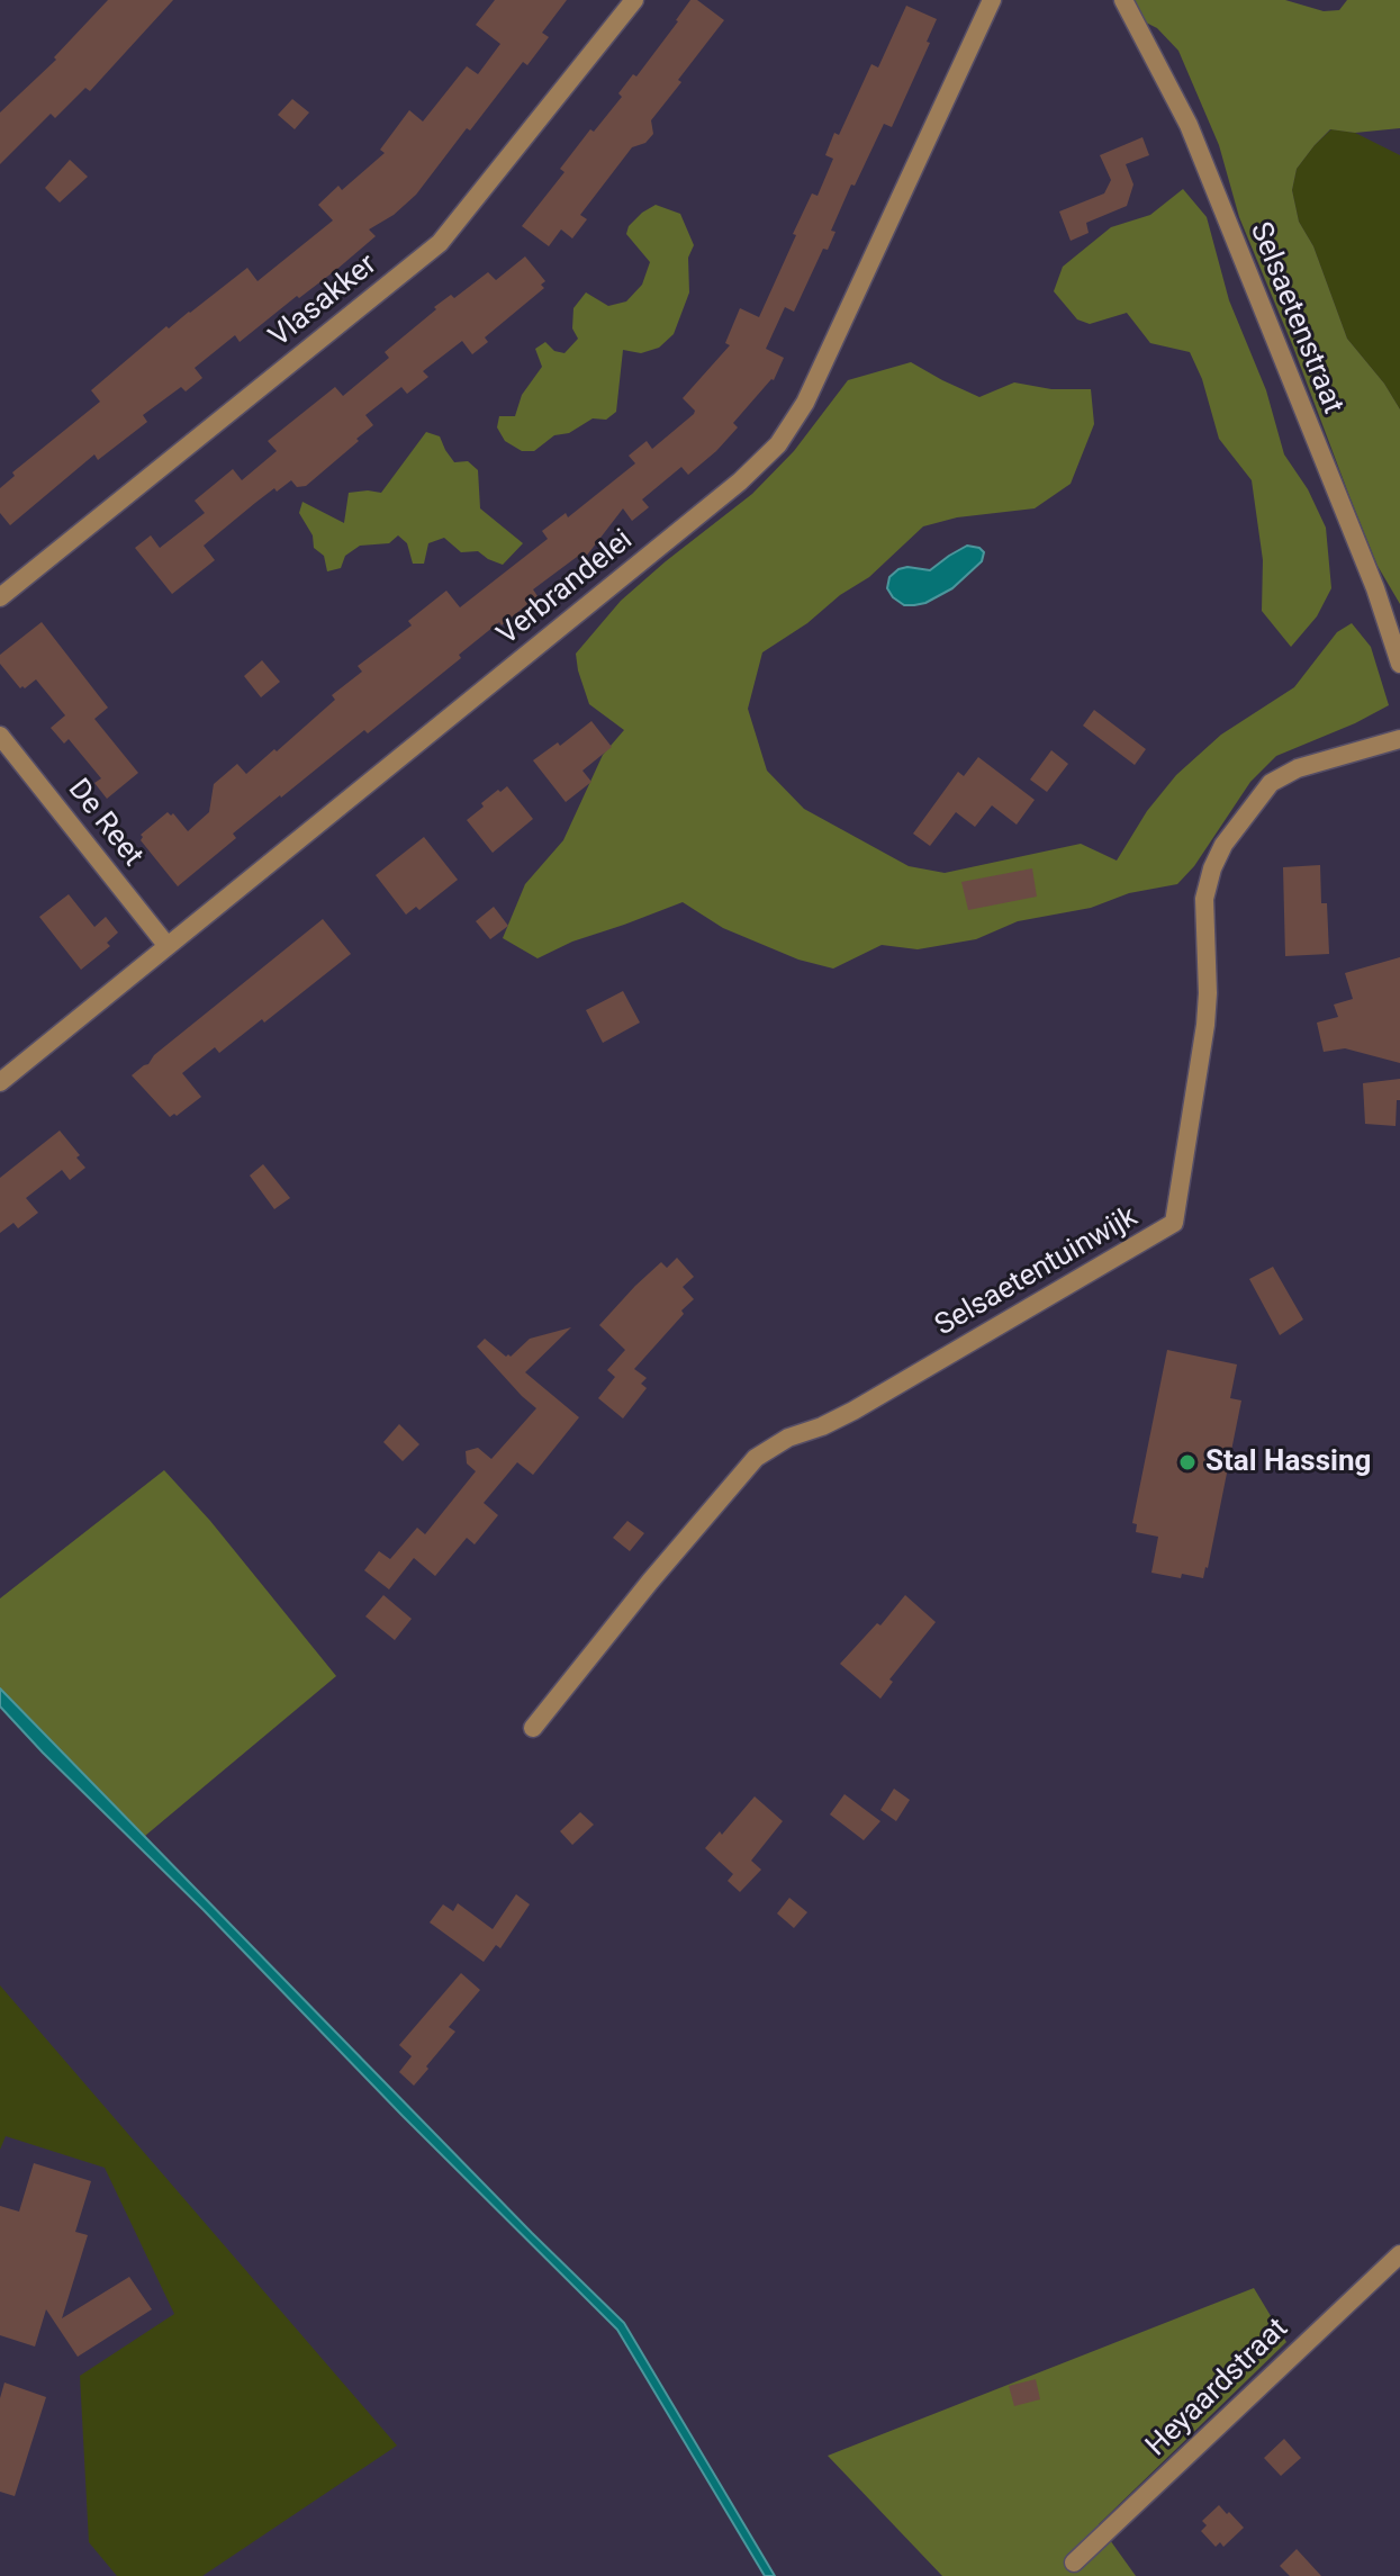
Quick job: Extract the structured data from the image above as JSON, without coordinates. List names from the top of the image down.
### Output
{
  "streets": {
    "street": [
      "Vlasakker",
      "Selsaetenstraat",
      "Verbrandelei",
      "De Reet",
      "Selsaetentuinwijk",
      "Heyaardstraat"
    ]
  },
  "crossings": [
    ["Verbrandelei", "De Reet"]
  ],
  "places": ["Stal Hassing"]
}
